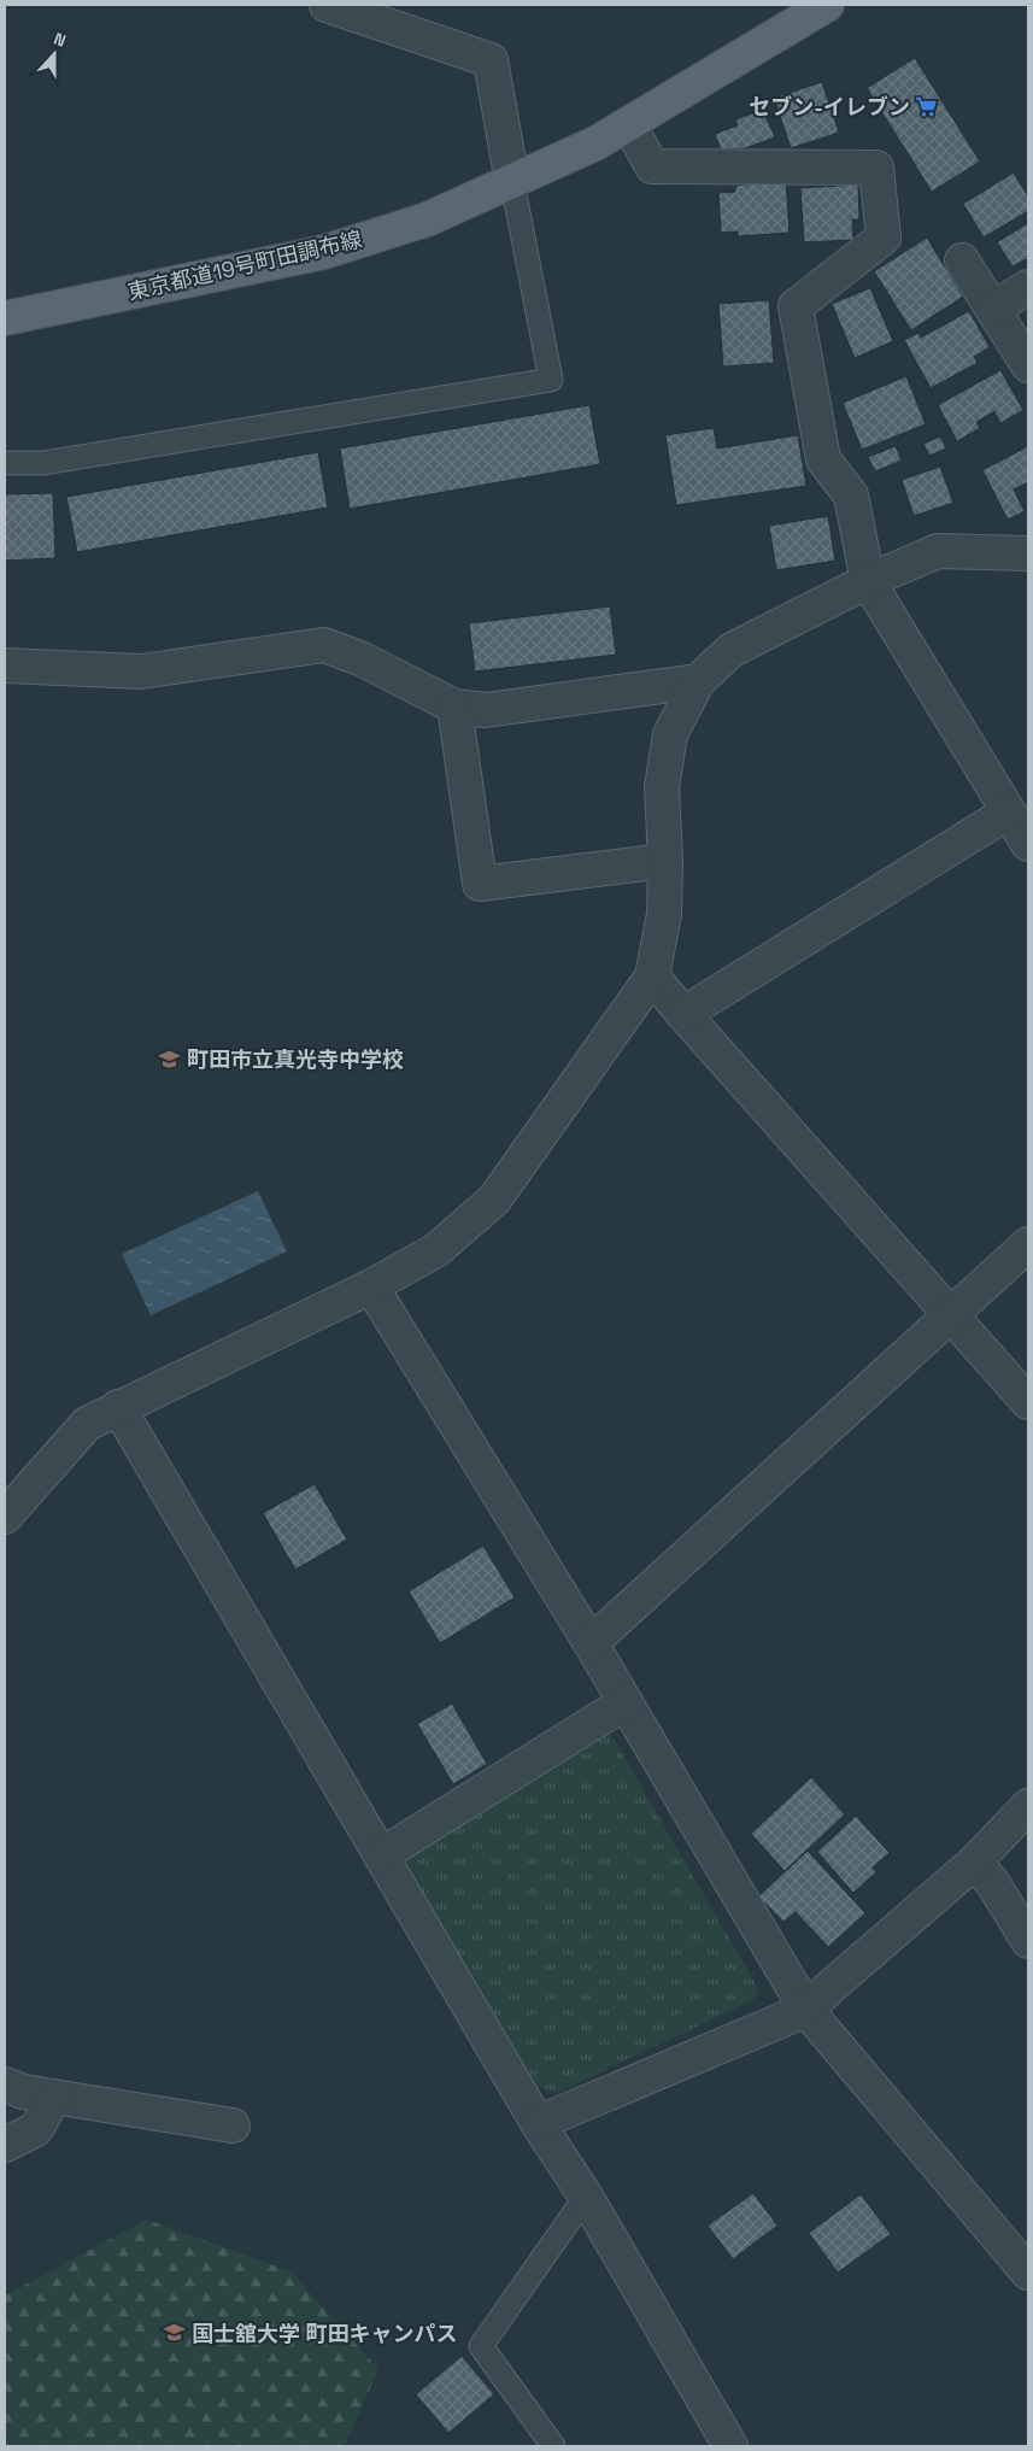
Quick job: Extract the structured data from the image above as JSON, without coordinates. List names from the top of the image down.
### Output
{
  "streets": {
    "main road": ["東京都道19号町田調布線"]
  },
  "places": {
    "supermarket": ["セブン-イレブン"],
    "school or university": ["町田市立真光寺中学校", "国士舘大学 町田キャンパス"]
  },
  "north": "top"
}
